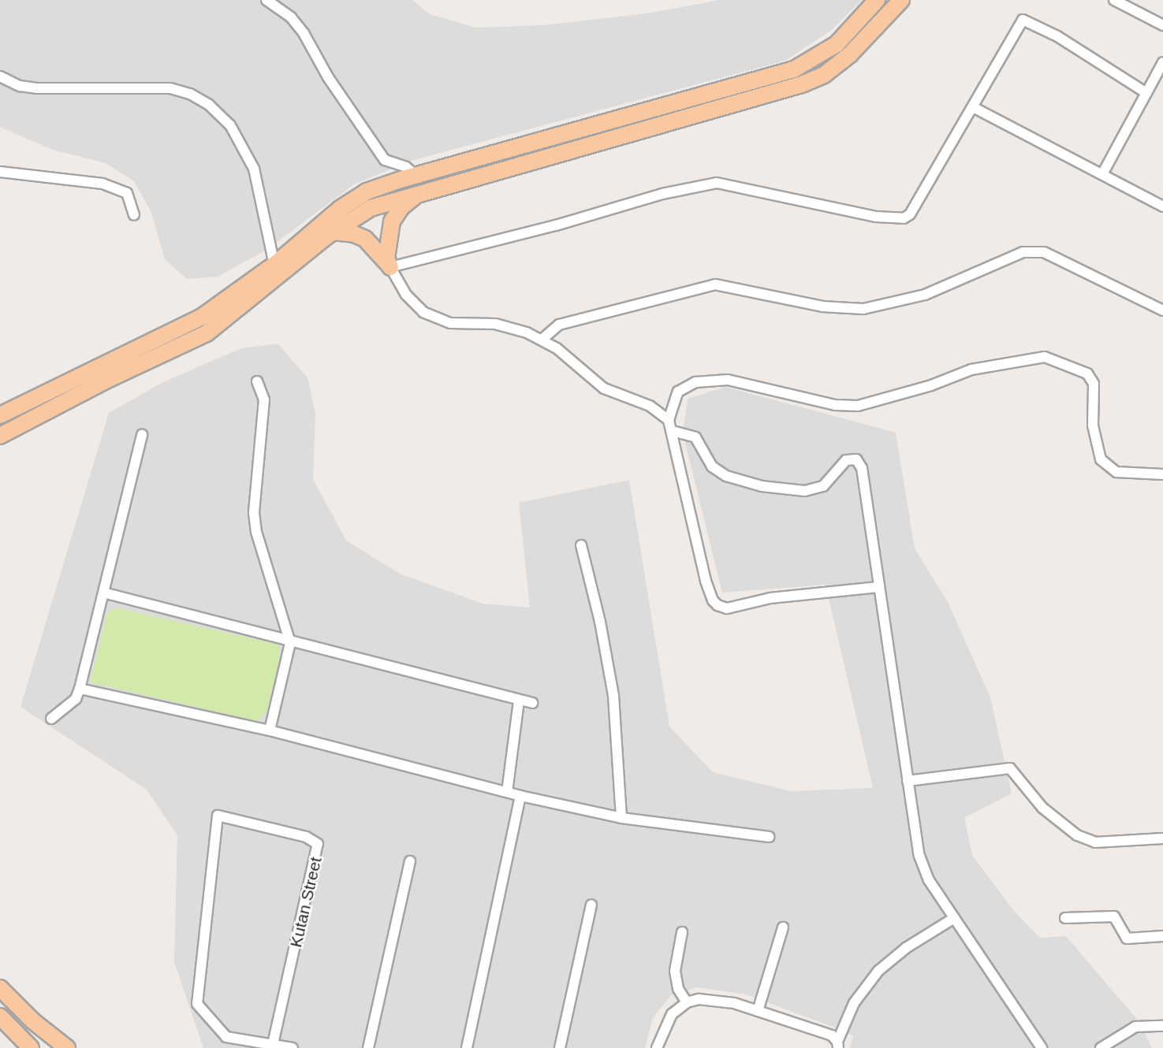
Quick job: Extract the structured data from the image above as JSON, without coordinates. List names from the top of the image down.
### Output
{
  "streets": {
    "street": ["Kutan Street"]
  }
}
